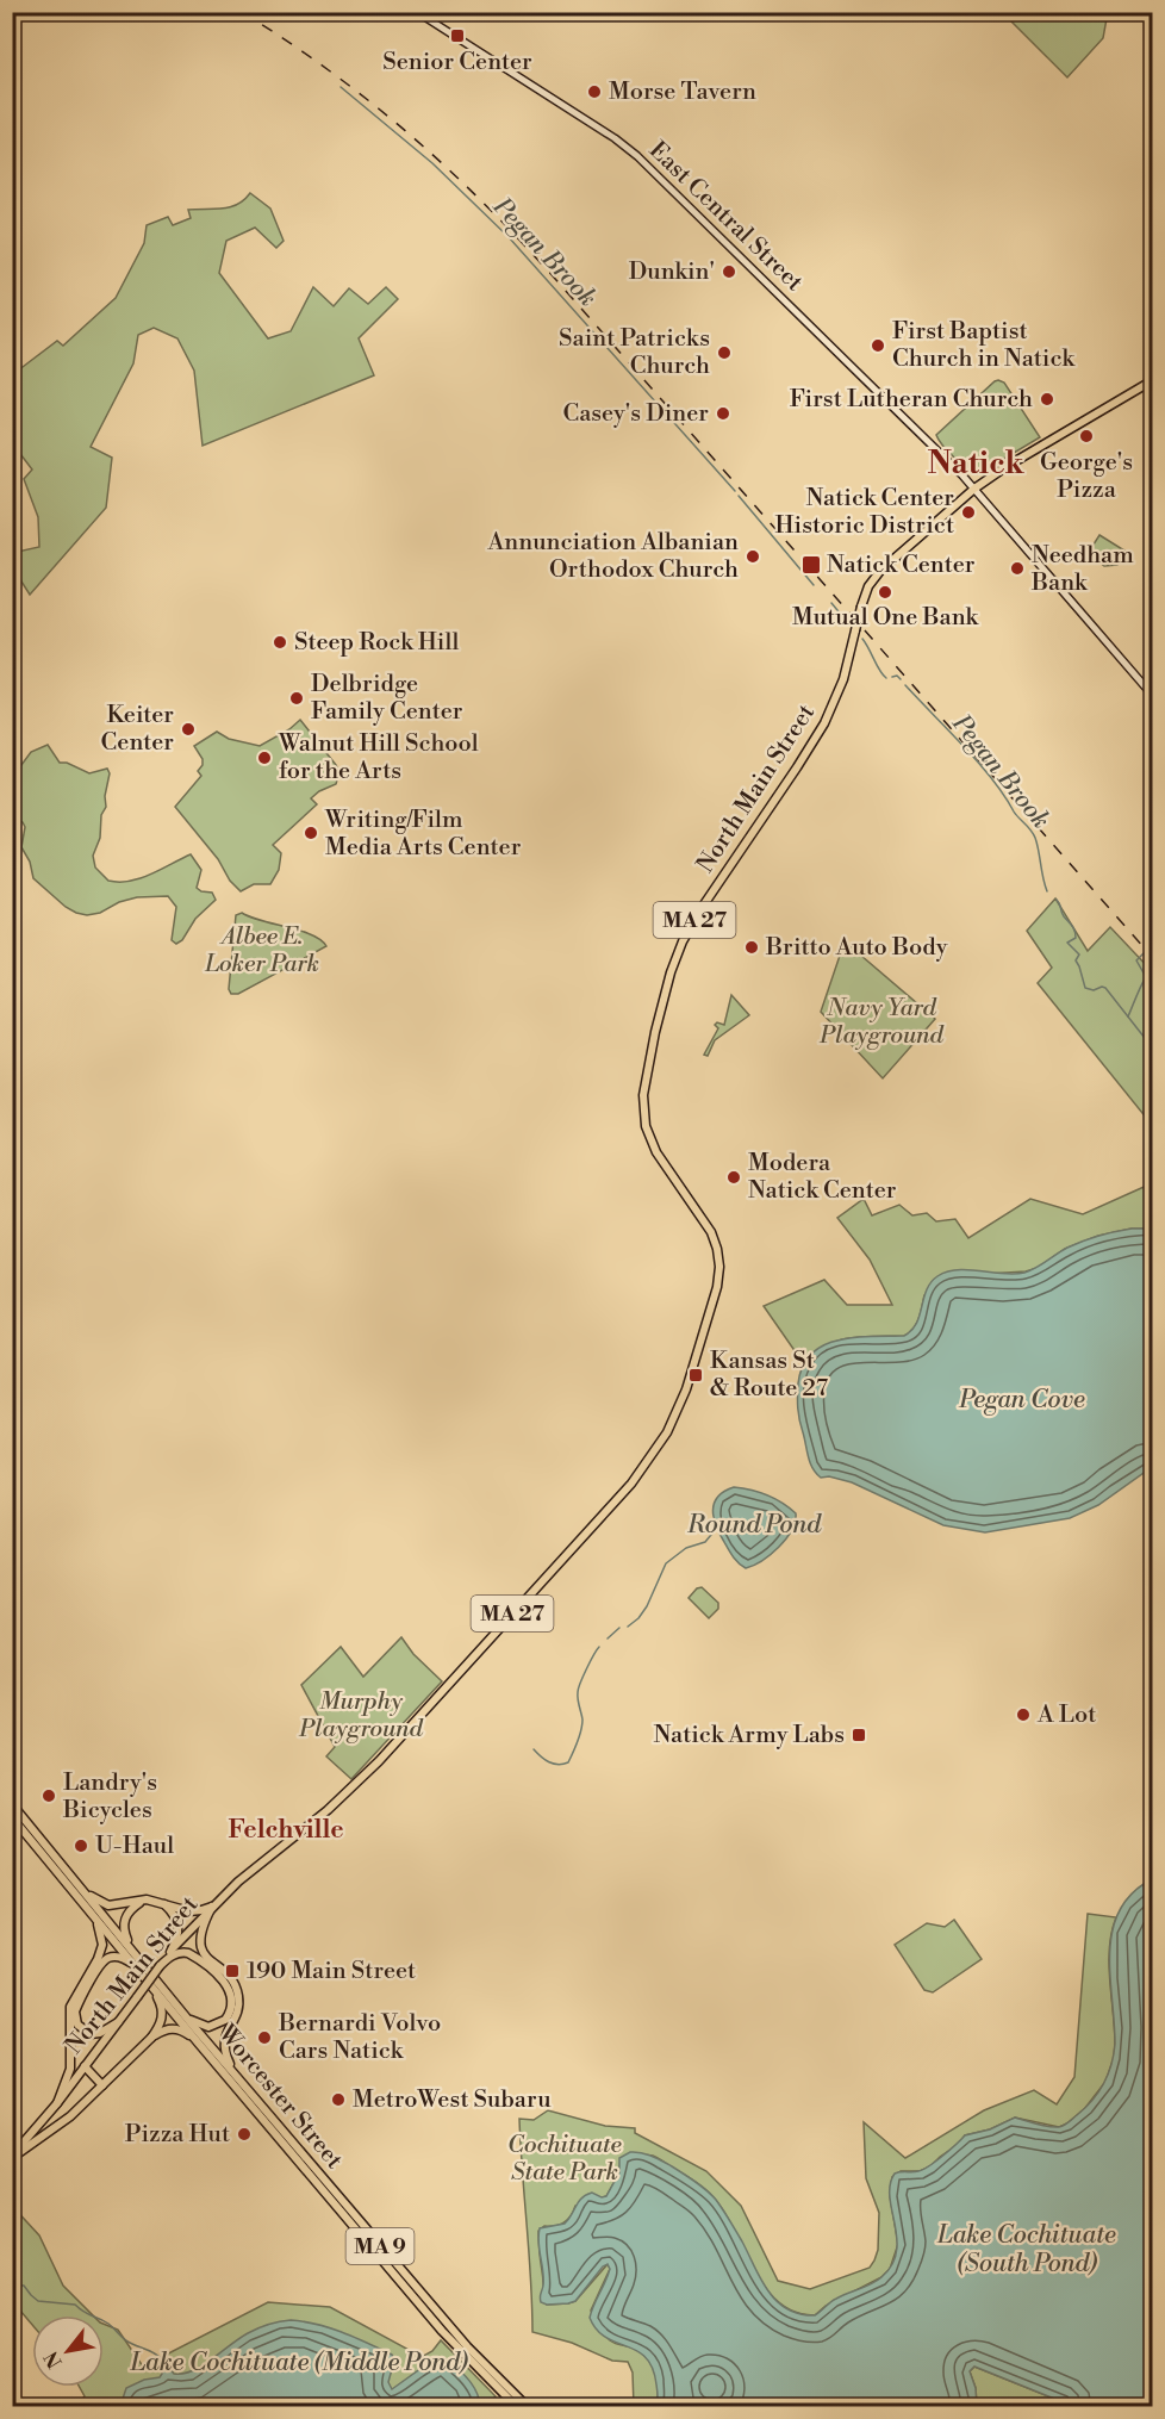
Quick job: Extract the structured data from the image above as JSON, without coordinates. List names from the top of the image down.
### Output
{
  "streets": {
    "main road": [
      "East Central Street",
      "North Main Street",
      "MA 27",
      "Worcester Street",
      "MA 9"
    ]
  },
  "crossings": [
    ["East Central Street", "North Main Street"],
    ["East Central Street", "MA 27"],
    ["North Main Street", "MA 27"]
  ],
  "districts": ["Natick", "Felchville"],
  "water": [
    "Pegan Brook",
    "Pegan Cove",
    "Round Pond",
    "Lake Cochituate (South Pond)",
    "Lake Cochituate (Middle Pond)"
  ],
  "parks": [
    "Albee E. Loker Park",
    "Navy Yard Playground",
    "Murphy Playground",
    "Cochituate State Park"
  ],
  "places": {
    "transit": [
      "Senior Center",
      "Natick Center",
      "Kansas St & Route 27",
      "Natick Army Labs",
      "190 Main Street"
    ],
    "other": [
      "Morse Tavern",
      "Dunkin'",
      "First Baptist Church in Natick",
      "Saint Patricks Church",
      "First Lutheran Church",
      "Casey's Diner",
      "George's Pizza",
      "Natick Center Historic District",
      "Annunciation Albanian Orthodox Church",
      "Needham Bank",
      "Mutual One Bank",
      "Steep Rock Hill",
      "Delbridge Family Center",
      "Keiter Center",
      "Walnut Hill School for the Arts",
      "Writing/Film Media Arts Center",
      "Britto Auto Body",
      "Modera Natick Center",
      "A Lot",
      "Landry's Bicycles",
      "U-Haul",
      "Bernardi Volvo Cars Natick",
      "MetroWest Subaru",
      "Pizza Hut"
    ]
  },
  "north": "bottom left"
}
